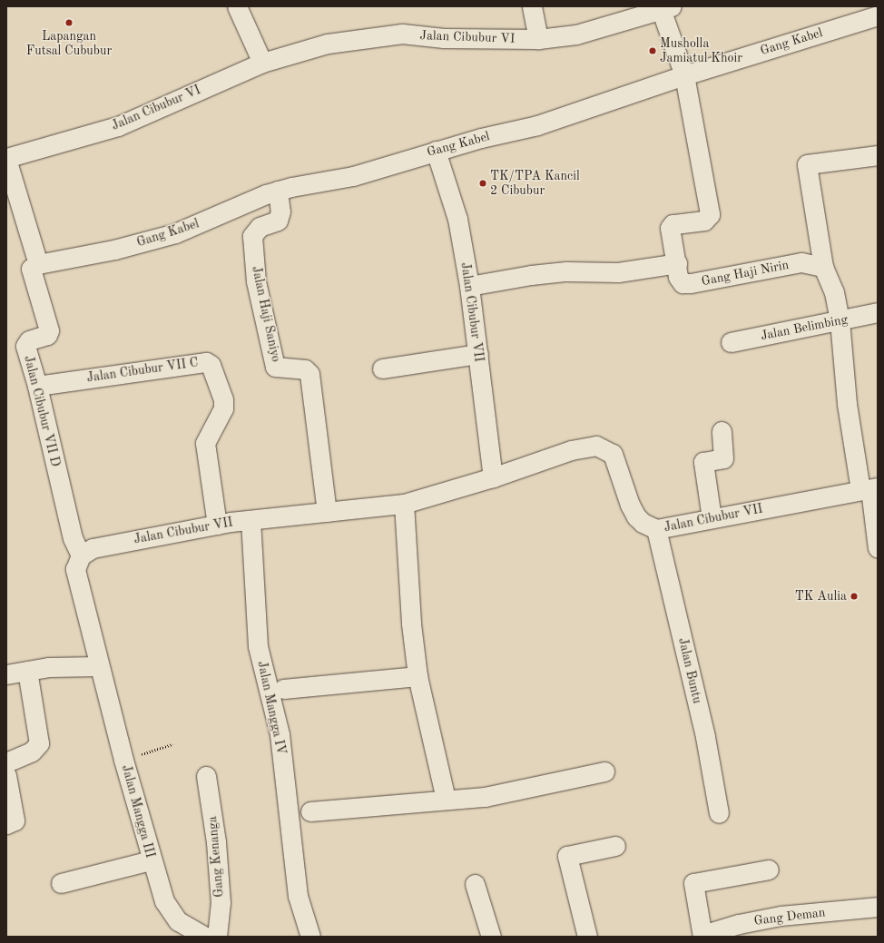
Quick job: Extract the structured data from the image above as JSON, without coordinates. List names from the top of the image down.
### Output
{
  "streets": {
    "street": [
      "Jalan Cibubur VI",
      "Gang Kabel",
      "Gang Haji Nirin",
      "Jalan Cibubur VII",
      "Jalan Haji Saniyo",
      "Jalan Belimbing",
      "Jalan Cibubur VII C",
      "Jalan Cibubur VII D",
      "Jalan Buntu",
      "Jalan Mangga IV",
      "Jalan Mangga III",
      "Gang Kenanga",
      "Gang Deman"
    ]
  },
  "crossings": [
    ["Gang Kabel", "Gang Haji Nirin"],
    ["Gang Kabel", "Jalan Cibubur VII"],
    ["Gang Kabel", "Jalan Haji Saniyo"],
    ["Gang Kabel", "Jalan Cibubur VII D"],
    ["Jalan Cibubur VII", "Jalan Haji Saniyo"],
    ["Jalan Cibubur VII", "Jalan Cibubur VII C"],
    ["Jalan Cibubur VII", "Jalan Cibubur VII D"],
    ["Jalan Cibubur VII", "Jalan Buntu"],
    ["Jalan Cibubur VII", "Jalan Mangga IV"],
    ["Jalan Cibubur VII C", "Jalan Cibubur VII D"]
  ],
  "places": [
    "Lapangan Futsal Cububur",
    "Musholla Jamiatul Khoir",
    "TK/TPA Kancil 2 Cibubur",
    "TK Aulia"
  ]
}
